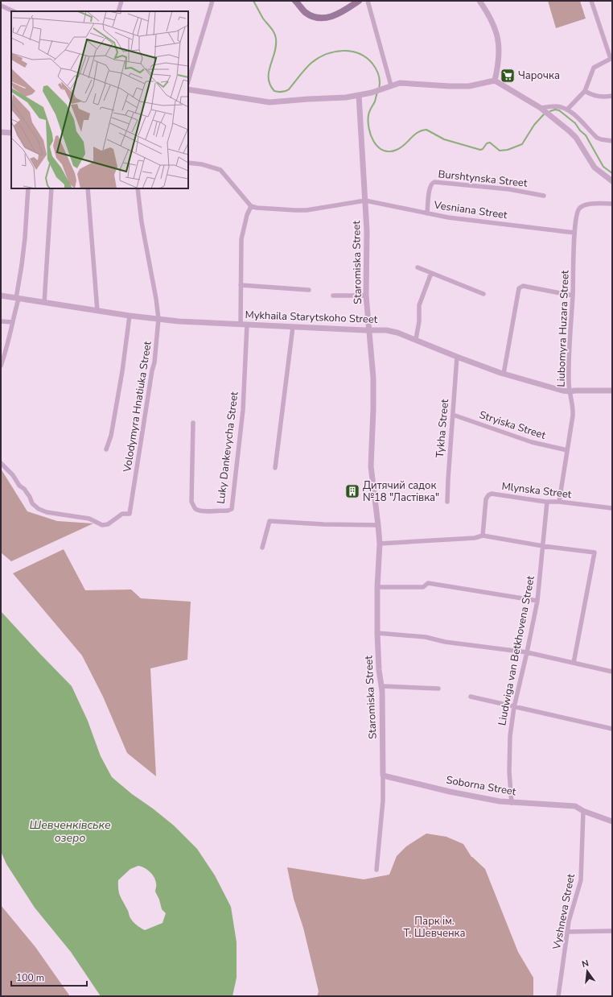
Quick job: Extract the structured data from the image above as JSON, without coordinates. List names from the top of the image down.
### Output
{
  "streets": {
    "street": [
      "Burshtynska Street",
      "Vesniana Street",
      "Staromiska Street",
      "Mykhaila Starytskoho Street",
      "Liubomyra Huzara Street",
      "Volodymyra Hnatiuka Street",
      "Stryiska Street",
      "Tykha Street",
      "Luky Dankevycha Street",
      "Mlynska Street",
      "Liudwiga van Betkhovena Street",
      "Soborna Street",
      "Vyshneva Street"
    ]
  },
  "crossings": [
    ["Burshtynska Street", "Vesniana Street"],
    ["Vesniana Street", "Staromiska Street"],
    ["Vesniana Street", "Liubomyra Huzara Street"],
    ["Staromiska Street", "Mykhaila Starytskoho Street"],
    ["Staromiska Street", "Soborna Street"],
    ["Mykhaila Starytskoho Street", "Liubomyra Huzara Street"],
    ["Mykhaila Starytskoho Street", "Volodymyra Hnatiuka Street"],
    ["Mykhaila Starytskoho Street", "Tykha Street"],
    ["Mykhaila Starytskoho Street", "Luky Dankevycha Street"],
    ["Liubomyra Huzara Street", "Stryiska Street"],
    ["Liubomyra Huzara Street", "Mlynska Street"],
    ["Stryiska Street", "Tykha Street"],
    ["Mlynska Street", "Liudwiga van Betkhovena Street"],
    ["Liudwiga van Betkhovena Street", "Soborna Street"],
    ["Soborna Street", "Vyshneva Street"]
  ],
  "water": ["Шевченківське озеро"],
  "parks": ["Парк ім. Т. Шевченка"],
  "places": {
    "supermarket": ["Чарочка"],
    "building": ["Дитячий садок №18 \"Ластівка\""]
  },
  "scale_bar": "100 m",
  "north": "top"
}
